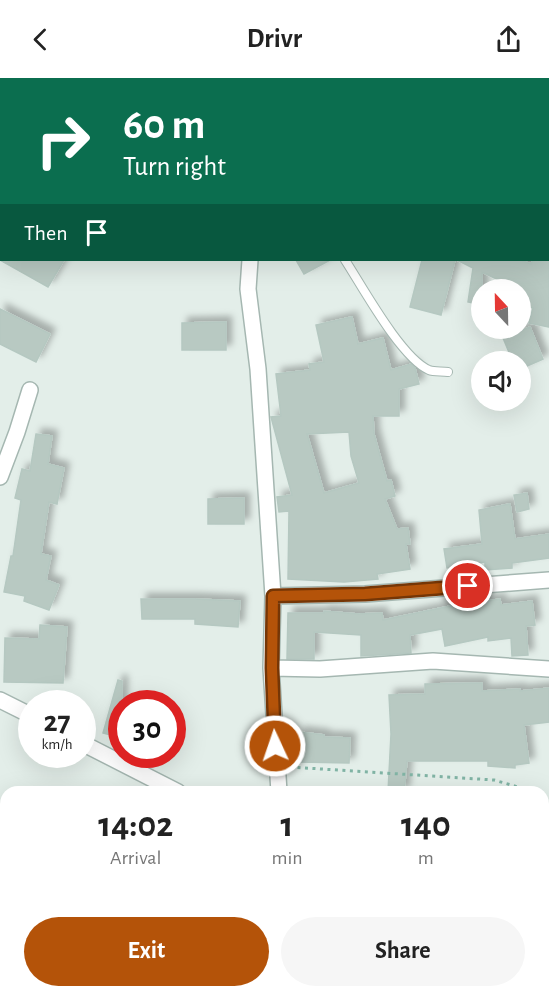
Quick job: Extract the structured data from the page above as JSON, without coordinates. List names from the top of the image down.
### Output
{
  "north": "top",
  "page": {
    "header": "Drivr",
    "turn": ["60 m", "Turn right"],
    "then": "Then",
    "speed": "27 km/h",
    "limit": "30",
    "eta": [
      "14:02",
      "Arrival",
      "1",
      "min",
      "140",
      "m"
    ],
    "buttons": ["Exit", "Share"]
  }
}
